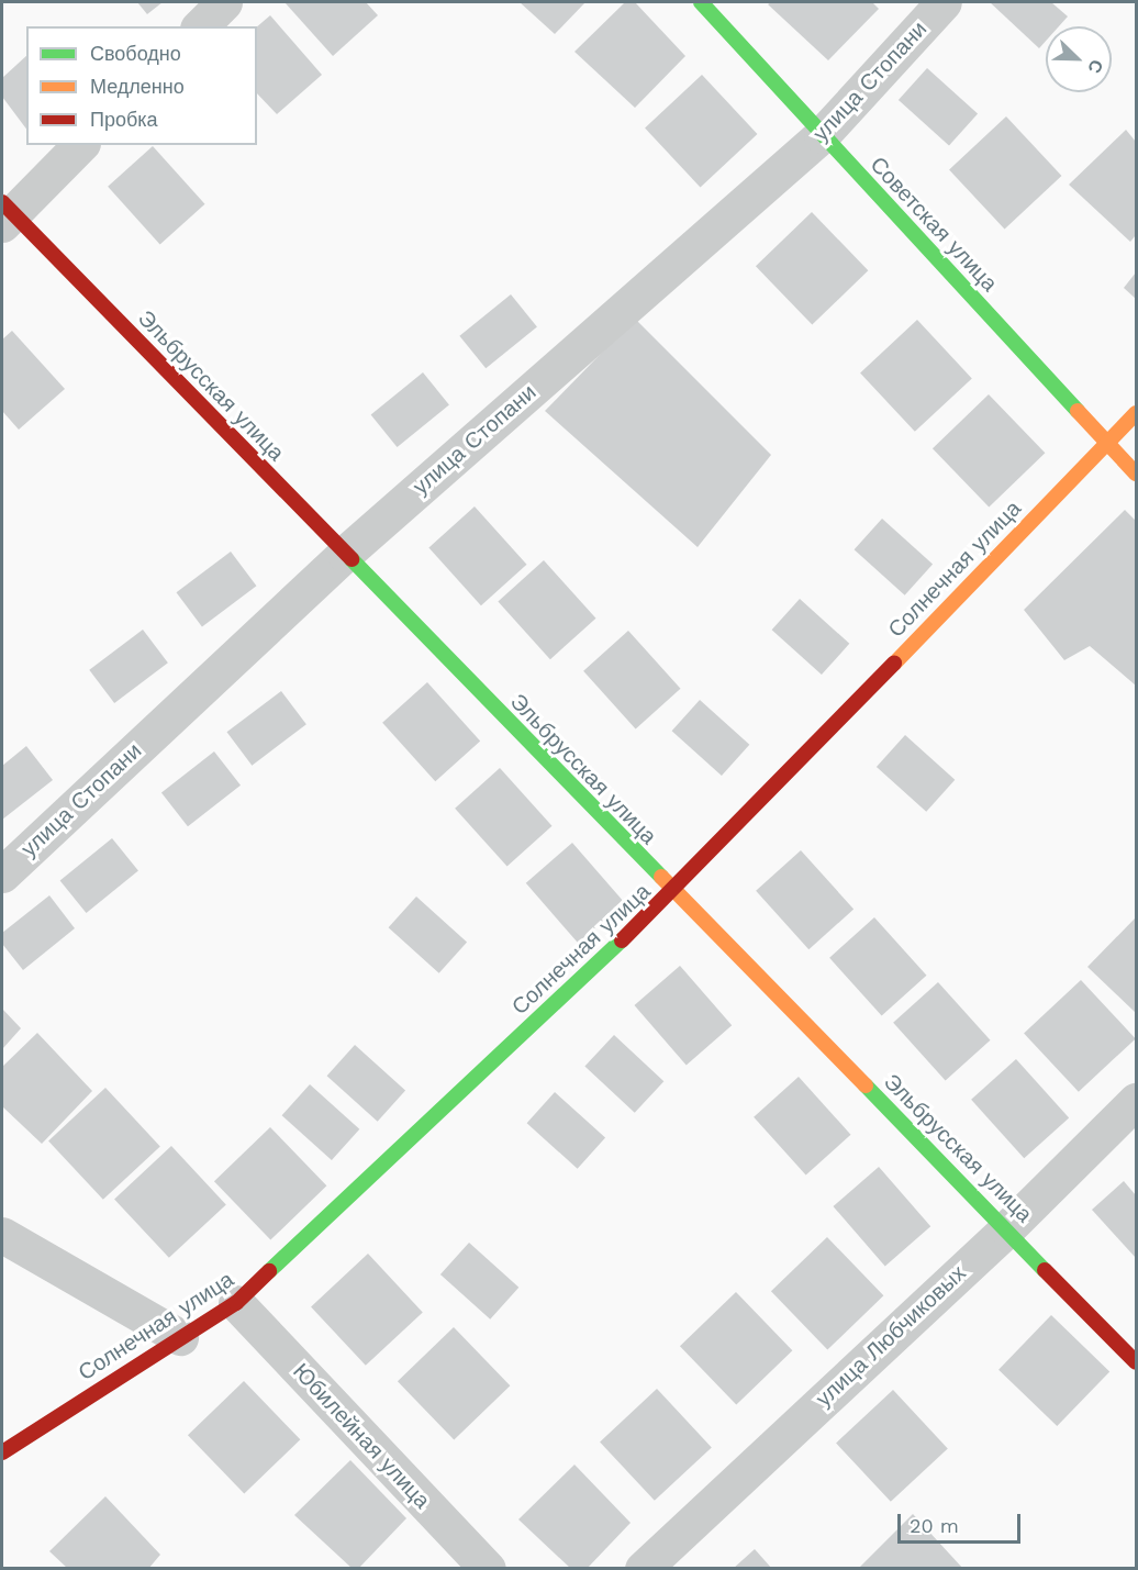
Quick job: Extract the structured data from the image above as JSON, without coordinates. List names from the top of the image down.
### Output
{
  "streets": {
    "street": [
      "улица Стопани",
      "Советская улица",
      "Эльбрусская улица",
      "Солнечная улица",
      "улица Любчиковых",
      "Юбилейная улица"
    ]
  },
  "crossings": [
    ["улица Стопани", "Советская улица"],
    ["улица Стопани", "Эльбрусская улица"],
    ["Советская улица", "Солнечная улица"],
    ["Эльбрусская улица", "Солнечная улица"],
    ["Эльбрусская улица", "улица Любчиковых"],
    ["Солнечная улица", "Юбилейная улица"]
  ],
  "legend": ["Свободно", "Медленно", "Пробка"],
  "scale_bar": "20 m",
  "north": "bottom right"
}
